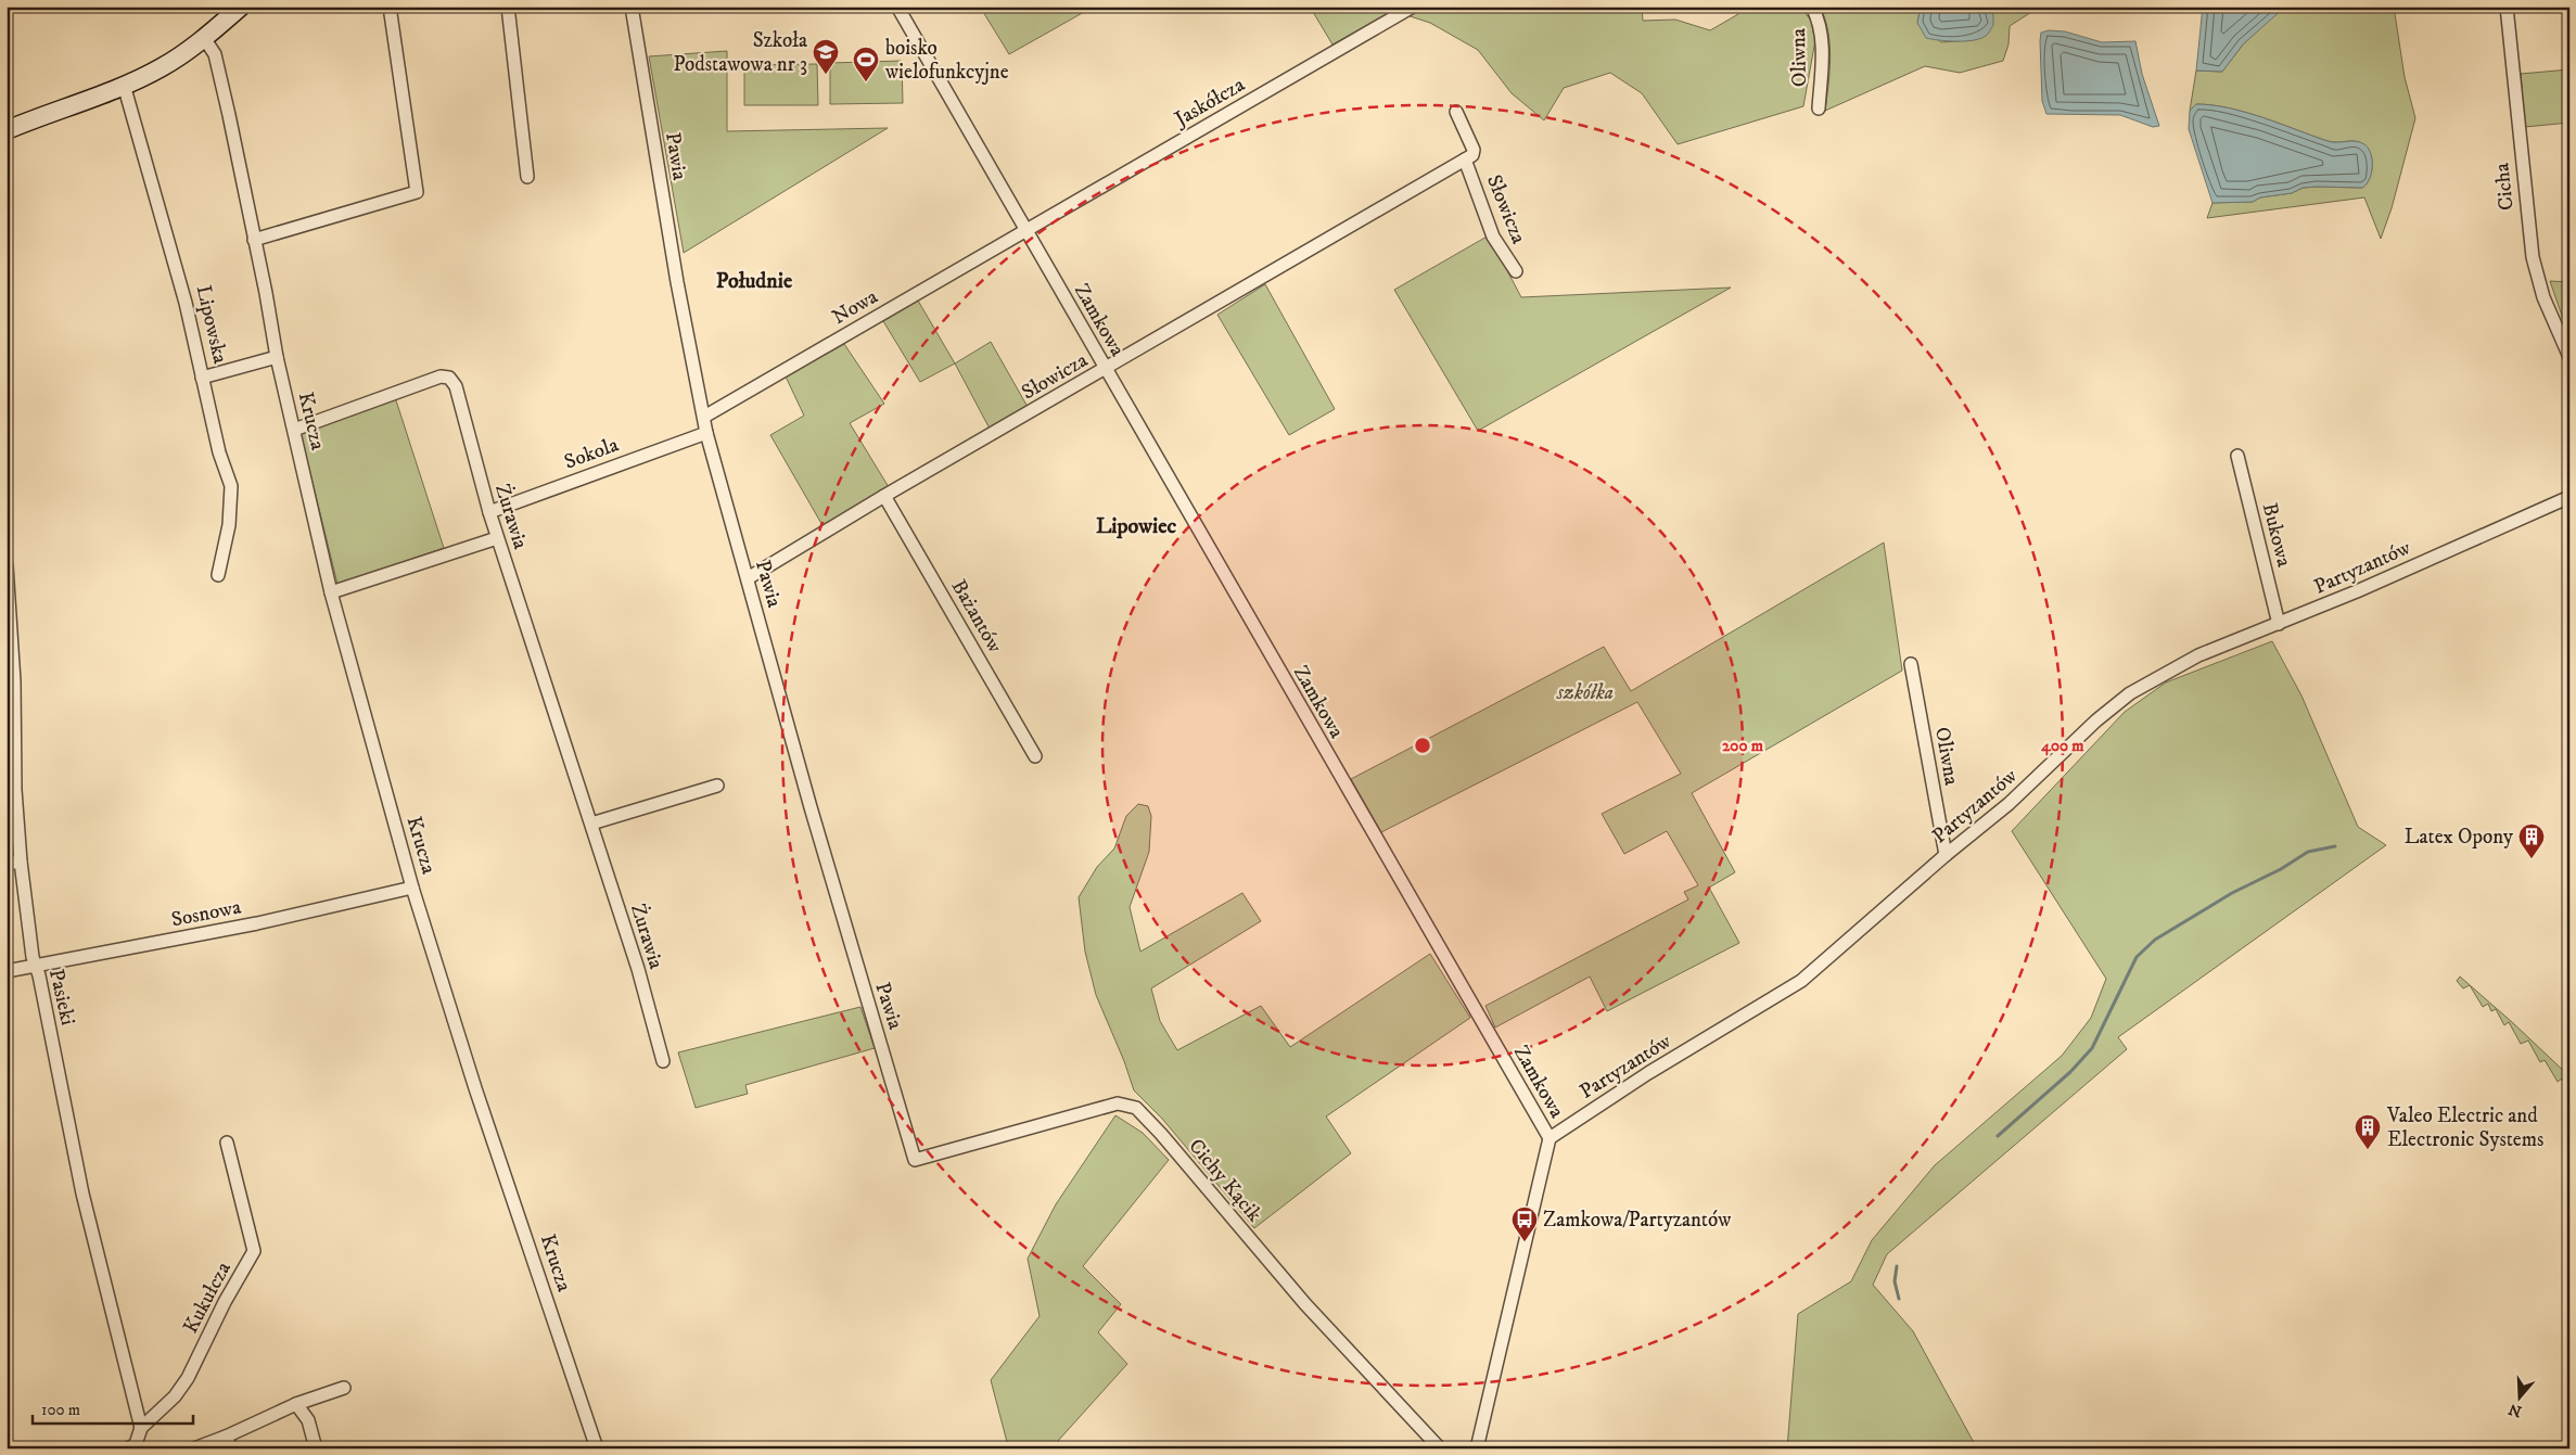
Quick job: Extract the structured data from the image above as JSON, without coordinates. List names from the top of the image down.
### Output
{
  "streets": {
    "street": [
      "Oliwna",
      "Jaskółcza",
      "Pawia",
      "Cicha",
      "Słowicza",
      "Nowa",
      "Zamkowa",
      "Lipowska",
      "Krucza",
      "Sokola",
      "Żurawia",
      "Bukowa",
      "Partyzantów",
      "Bażantów",
      "Sosnowa",
      "Pasieki",
      "Cichy Kącik",
      "Kukułcza"
    ]
  },
  "crossings": [
    ["Oliwna", "Partyzantów"],
    ["Jaskółcza", "Nowa"],
    ["Jaskółcza", "Zamkowa"],
    ["Pawia", "Słowicza"],
    ["Pawia", "Nowa"],
    ["Pawia", "Sokola"],
    ["Pawia", "Cichy Kącik"],
    ["Słowicza", "Zamkowa"],
    ["Słowicza", "Bażantów"],
    ["Nowa", "Zamkowa"],
    ["Zamkowa", "Partyzantów"],
    ["Krucza", "Żurawia"],
    ["Krucza", "Sosnowa"],
    ["Sokola", "Żurawia"],
    ["Bukowa", "Partyzantów"],
    ["Sosnowa", "Pasieki"],
    ["Pasieki", "Kukułcza"]
  ],
  "districts": ["Południe", "Lipowiec"],
  "parks": ["szkółka"],
  "places": {
    "school or university": ["Szkoła Podstawowa nr 3"],
    "sports": ["boisko wielofunkcyjne"],
    "building": ["Latex Opony", "Valeo Electric and Electronic Systems"],
    "bus stop": ["Zamkowa/Partyzantów"]
  },
  "scale_bar": "100 m",
  "north": "bottom",
  "rings": ["200 m", "400 m"]
}
